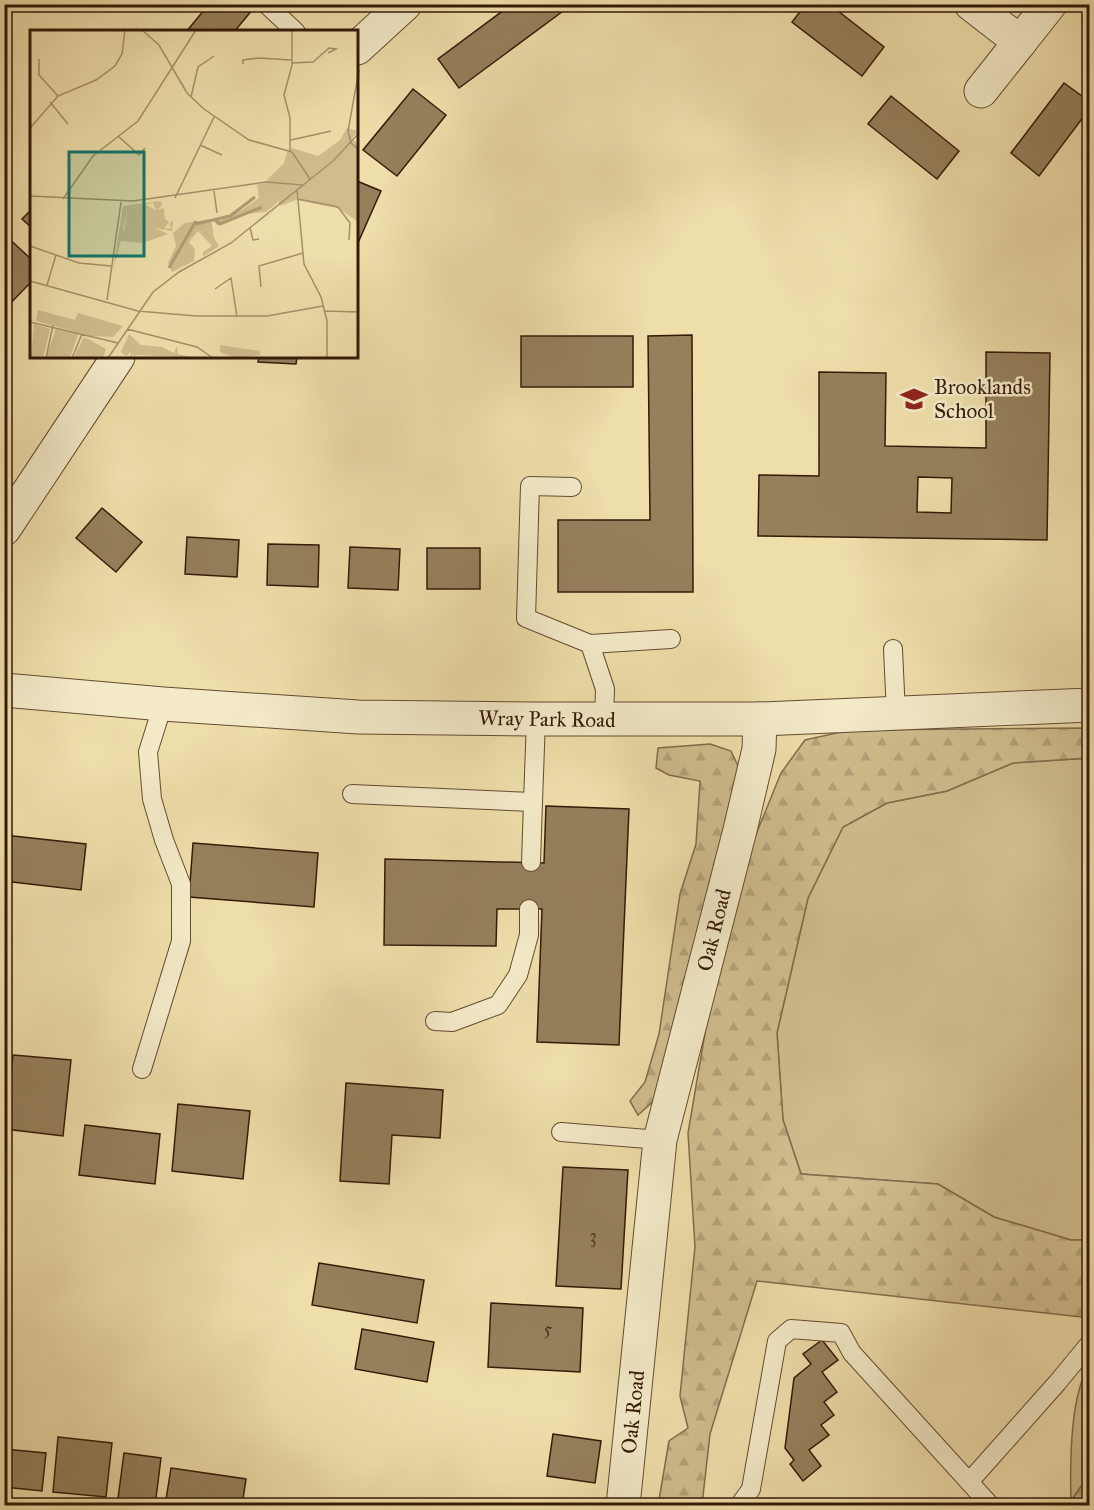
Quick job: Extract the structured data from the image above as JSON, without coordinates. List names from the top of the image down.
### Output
{
  "streets": {
    "street": ["Wray Park Road", "Oak Road"]
  },
  "crossings": [
    ["Wray Park Road", "Oak Road"]
  ],
  "places": {
    "school or university": ["Brooklands School"]
  },
  "house_numbers": ["3", "5"]
}
